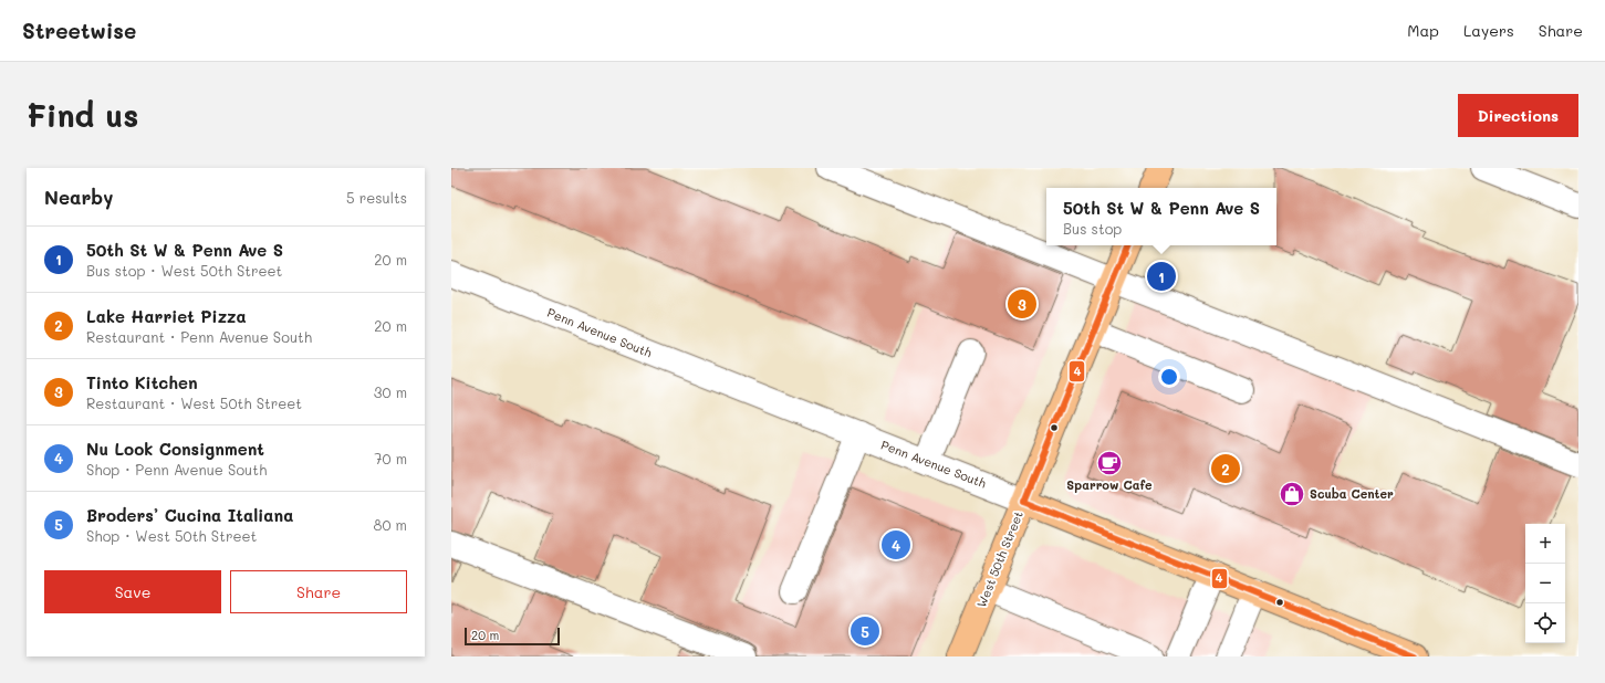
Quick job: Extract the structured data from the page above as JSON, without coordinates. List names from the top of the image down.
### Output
{
  "streets": {
    "main road": ["Penn Avenue South", "West 50th Street"]
  },
  "crossings": [
    ["Penn Avenue South", "West 50th Street"]
  ],
  "places": {
    "cafe": ["Sparrow Cafe"],
    "shop": ["Scuba Center"]
  },
  "lines": ["transit line 4"],
  "scale_bar": "20 m",
  "page": {
    "header": "Streetwise",
    "nav": ["Map", "Layers", "Share"],
    "buttons": [
      "Directions",
      ["Save", "Share"]
    ],
    "title": "Find us",
    "heading": ["Nearby", "5 results"],
    "popup": ["50th St W & Penn Ave S", "Bus stop"],
    "list": [
      {
        "mark": "1",
        "name": "50th St W & Penn Ave S",
        "note": "Bus stop · West 50th Street",
        "value": "20 m"
      },
      {
        "mark": "2",
        "name": "Lake Harriet Pizza",
        "note": "Restaurant · Penn Avenue South",
        "value": "20 m"
      },
      {
        "mark": "3",
        "name": "Tinto Kitchen",
        "note": "Restaurant · West 50th Street",
        "value": "30 m"
      },
      {
        "mark": "4",
        "name": "Nu Look Consignment",
        "note": "Shop · Penn Avenue South",
        "value": "70 m"
      },
      {
        "mark": "5",
        "name": "Broders’ Cucina Italiana",
        "note": "Shop · West 50th Street",
        "value": "80 m"
      }
    ],
    "pins": [
      "1",
      "3",
      "2",
      "4",
      "5"
    ],
    "map_buttons": ["+", "−"],
    "scale": "20 m"
  }
}
